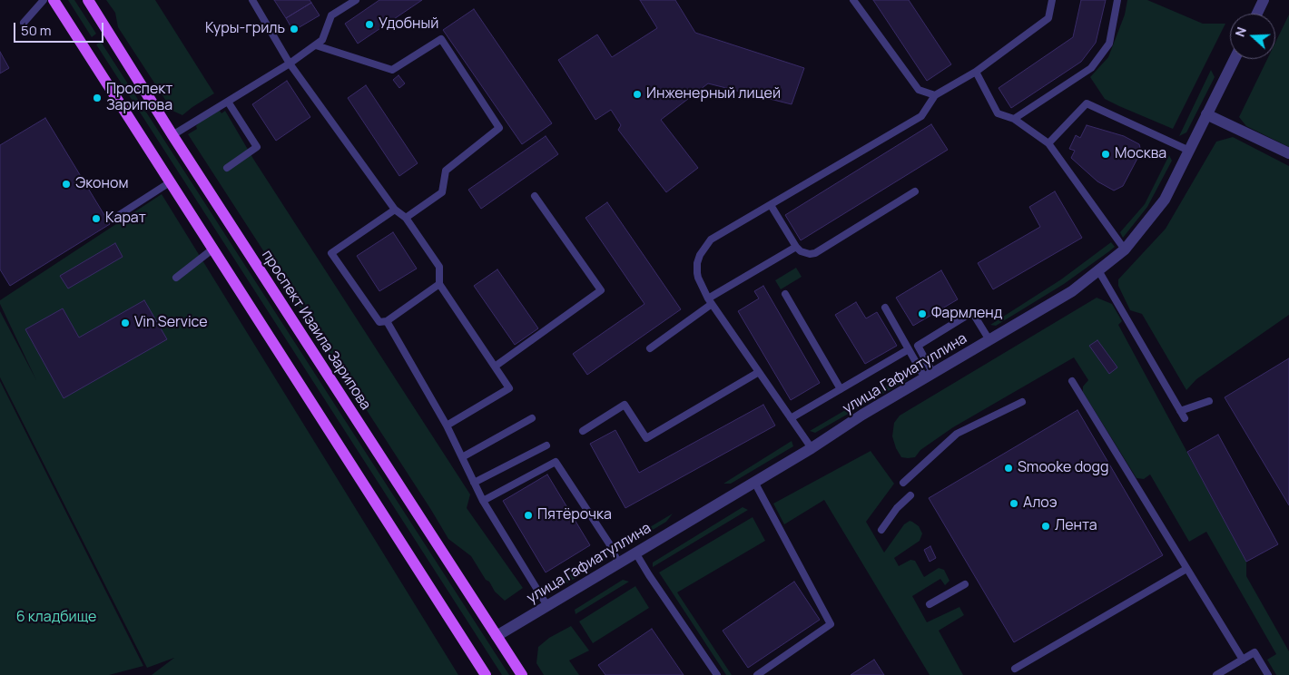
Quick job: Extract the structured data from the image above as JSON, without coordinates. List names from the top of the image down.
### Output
{
  "streets": {
    "main road": ["проспект Изаила Зарипова"],
    "street": ["улица Гафиатуллина"]
  },
  "crossings": [
    ["проспект Изаила Зарипова", "улица Гафиатуллина"]
  ],
  "parks": ["6 кладбище"],
  "places": [
    "Удобный",
    "Куры-гриль",
    "Инженерный лицей",
    "Проспект Зарипова",
    "Москва",
    "Эконом",
    "Карат",
    "Фармленд",
    "Vin Service",
    "Smooke dogg",
    "Алоэ",
    "Пятёрочка",
    "Лента"
  ],
  "scale_bar": "50 m",
  "north": "left"
}
